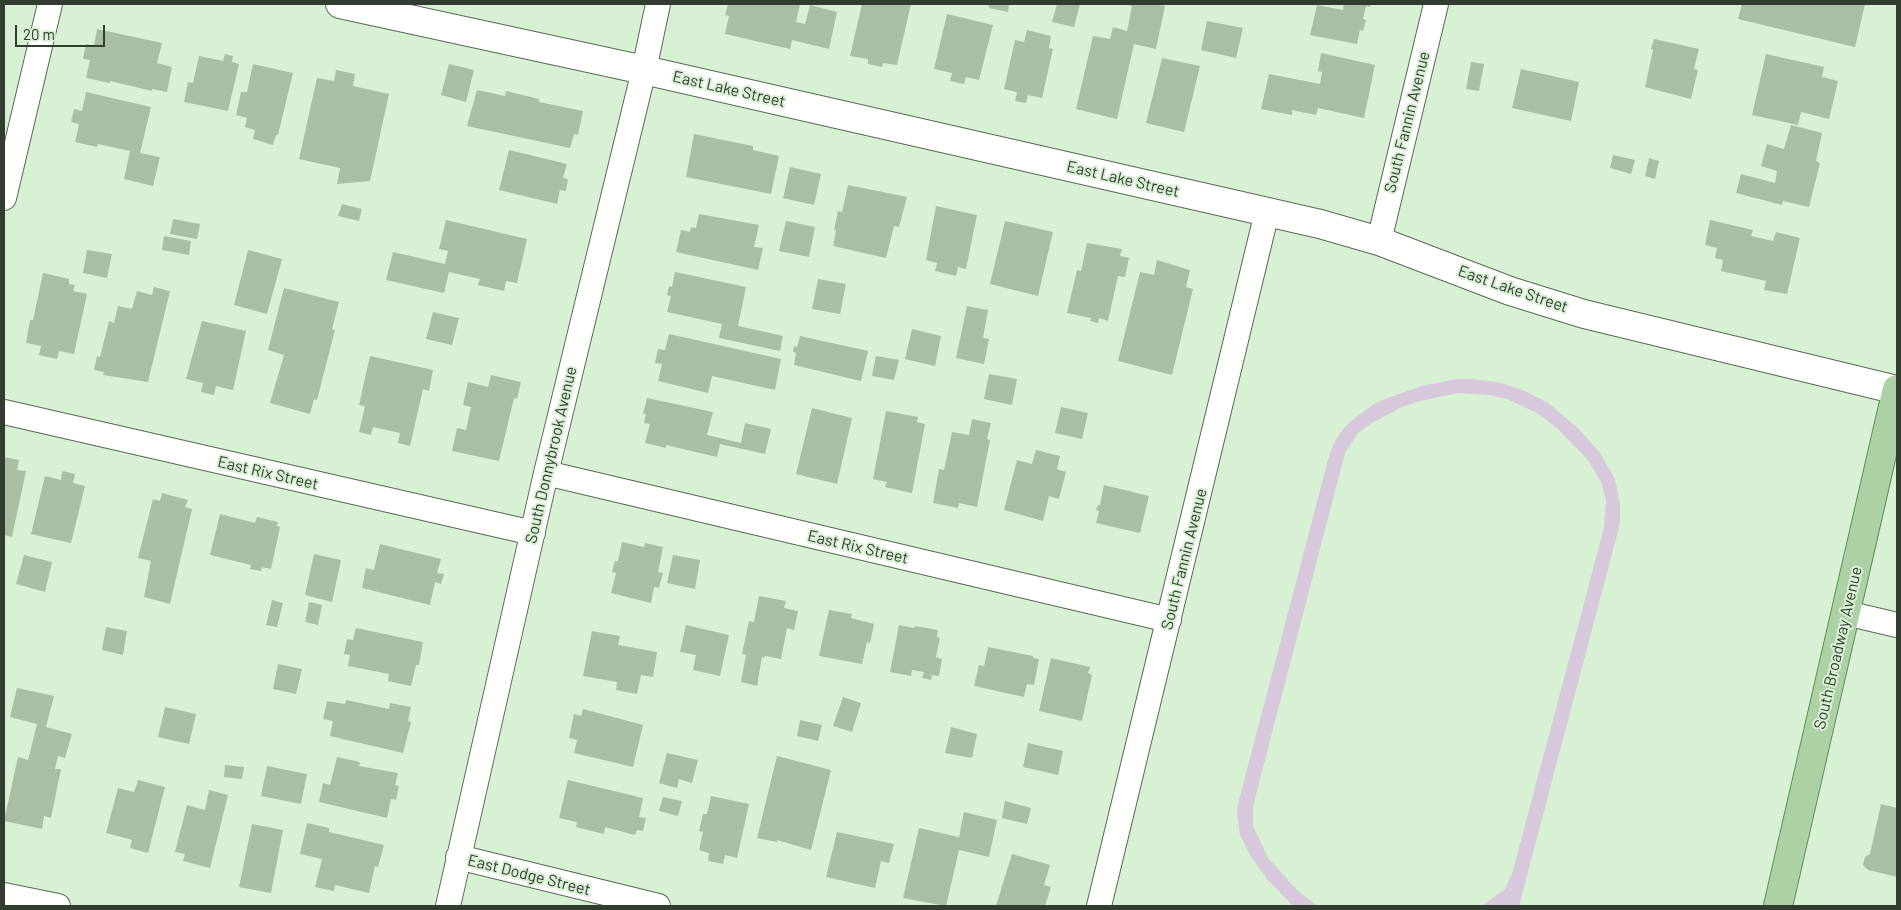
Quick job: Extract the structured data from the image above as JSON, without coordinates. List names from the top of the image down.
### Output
{
  "streets": {
    "main road": ["South Broadway Avenue"],
    "street": [
      "East Lake Street",
      "South Fannin Avenue",
      "South Donnybrook Avenue",
      "East Rix Street",
      "East Dodge Street"
    ]
  },
  "crossings": [
    ["East Lake Street", "South Fannin Avenue"],
    ["East Lake Street", "South Donnybrook Avenue"],
    ["East Lake Street", "South Broadway Avenue"],
    ["South Fannin Avenue", "East Rix Street"],
    ["South Donnybrook Avenue", "East Rix Street"],
    ["South Donnybrook Avenue", "East Dodge Street"]
  ],
  "scale_bar": "20 m"
}
